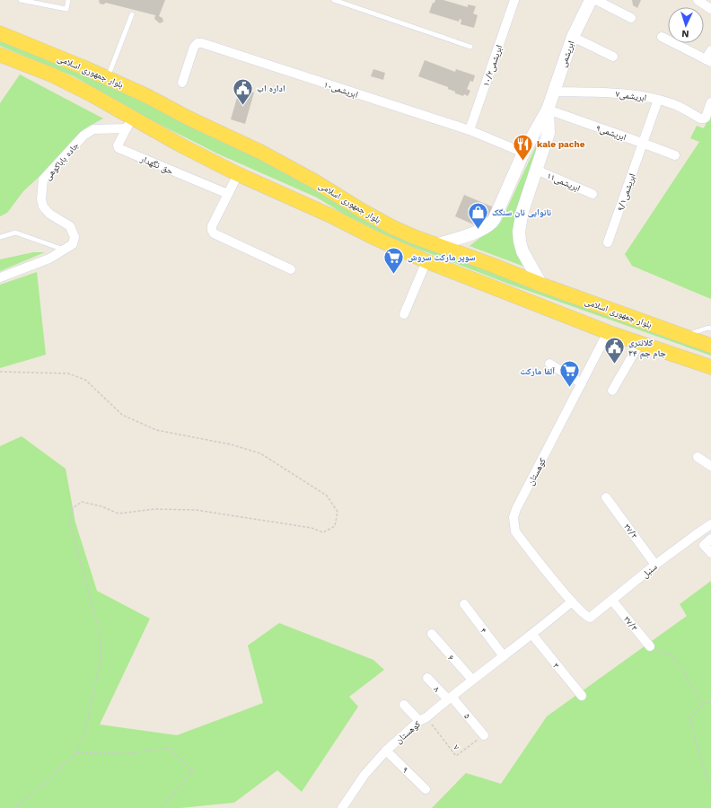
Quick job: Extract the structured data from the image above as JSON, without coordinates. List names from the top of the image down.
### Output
{
  "streets": {
    "main road": ["ابریشمی", "بلوار جمهوری اسلامی"],
    "street": [
      "۱۰/۲ابریشمی",
      "ابریشمی۱۰",
      "ابریشمی۷",
      "ابریشمی۹",
      "جاده باباکوهی",
      "حق نگهدار",
      "ابریشمی۱۱",
      "۹/۱ابریشمی",
      "کوهستان",
      "۲۷/۲",
      "سنبل",
      "۲۷/۳",
      "۴",
      "۶",
      "۳",
      "۸",
      "۵",
      "۹"
    ],
    "path": ["۷"]
  },
  "crossings": [
    ["ابریشمی", "ابریشمی۷"],
    ["ابریشمی", "ابریشمی۹"],
    ["۱۰/۲ابریشمی", "ابریشمی۱۰"],
    ["بلوار جمهوری اسلامی", "جاده باباکوهی"],
    ["بلوار جمهوری اسلامی", "حق نگهدار"],
    ["بلوار جمهوری اسلامی", "کوهستان"],
    ["ابریشمی۷", "۹/۱ابریشمی"],
    ["ابریشمی۹", "۹/۱ابریشمی"],
    ["جاده باباکوهی", "حق نگهدار"],
    ["کوهستان", "سنبل"],
    ["کوهستان", "۴"],
    ["کوهستان", "۶"],
    ["کوهستان", "۳"],
    ["کوهستان", "۸"],
    ["کوهستان", "۵"],
    ["کوهستان", "۷"],
    ["کوهستان", "۹"],
    ["۲۷/۲", "سنبل"],
    ["سنبل", "۲۷/۳"],
    ["۸", "۵"],
    ["۵", "۷"]
  ],
  "places": {
    "public building": ["اداره اب", "کلانتری ۳۴ جام جم"],
    "restaurant": ["kale pache"],
    "shop": ["نانوایی نان سنگک"],
    "supermarket": ["سوپر مارکت سروش", "آلفا مارکت"]
  },
  "north": "bottom"
}
